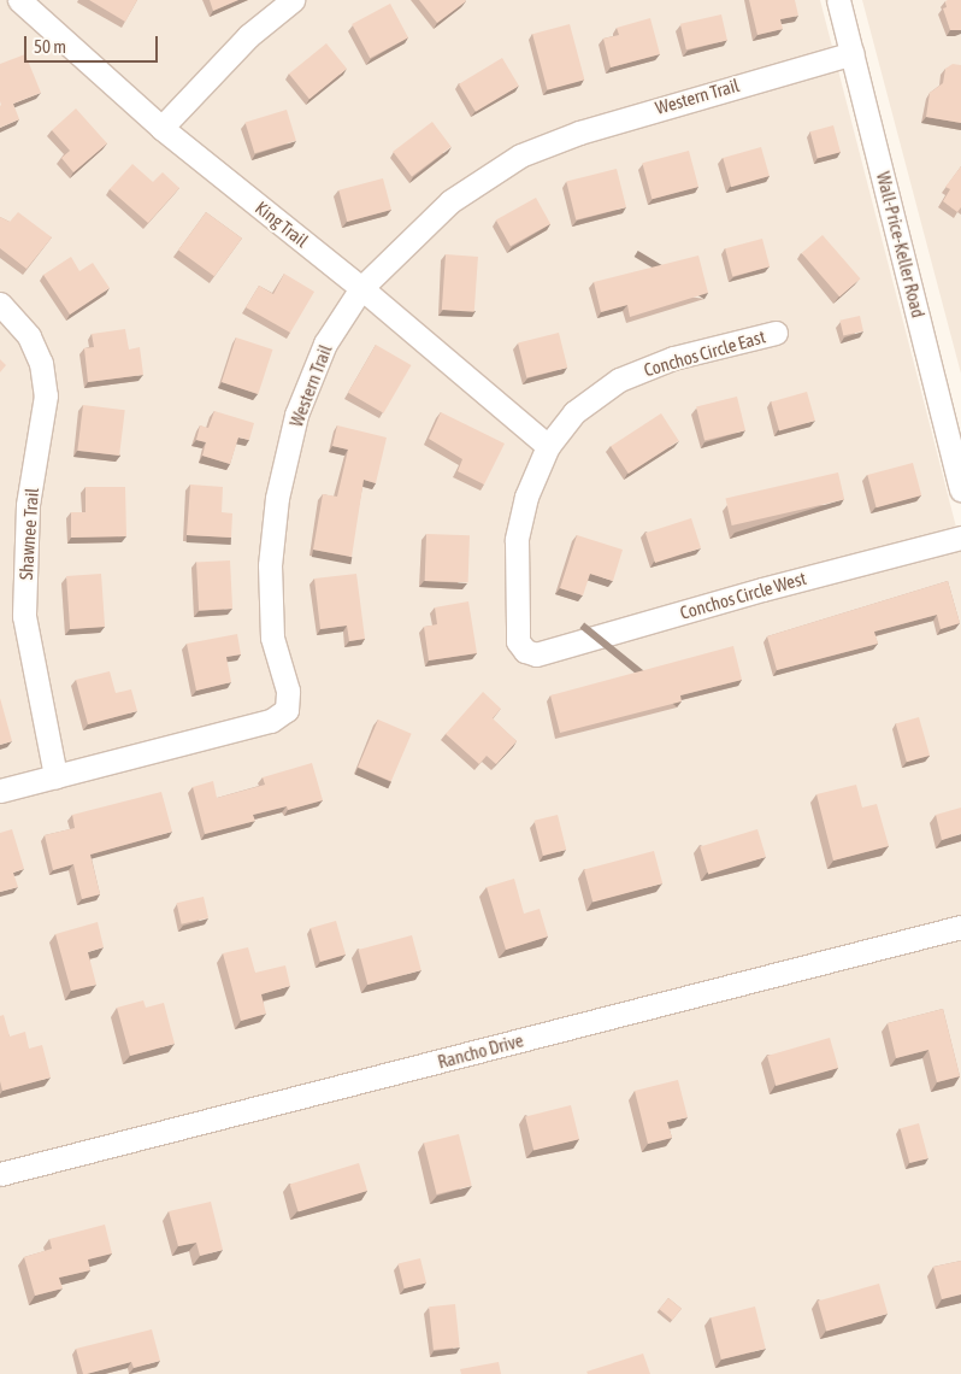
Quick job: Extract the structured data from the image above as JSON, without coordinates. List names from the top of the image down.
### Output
{
  "streets": {
    "street": [
      "Western Trail",
      "King Trail",
      "Wall-Price-Keller Road",
      "Conchos Circle East",
      "Shawnee Trail",
      "Conchos Circle West",
      "Rancho Drive"
    ]
  },
  "crossings": [
    ["Western Trail", "King Trail"],
    ["Western Trail", "Wall-Price-Keller Road"],
    ["Western Trail", "Shawnee Trail"],
    ["King Trail", "Conchos Circle East"],
    ["Conchos Circle East", "Conchos Circle West"]
  ],
  "scale_bar": "50 m"
}
